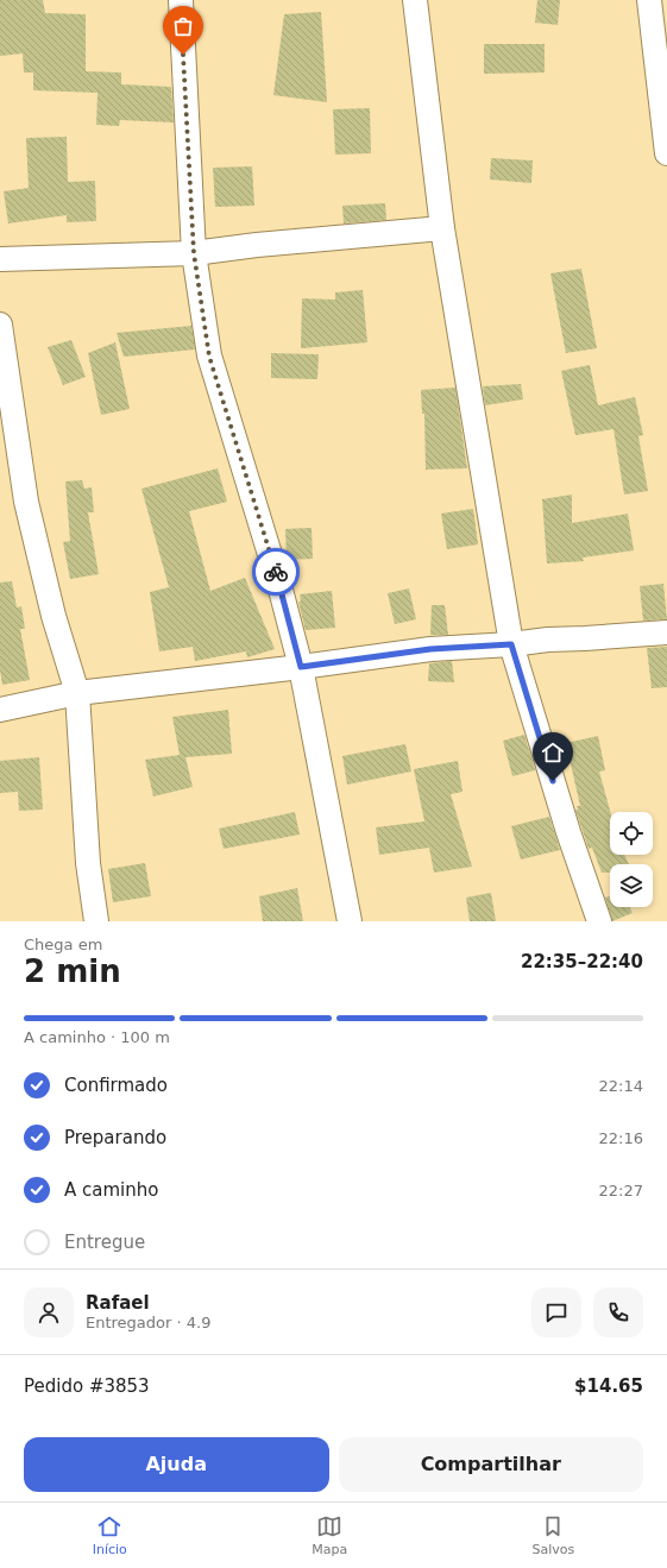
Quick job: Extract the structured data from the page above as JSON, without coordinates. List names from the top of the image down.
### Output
{
  "page": {
    "heading": ["2 min", "Chega em", "22:35–22:40"],
    "panel": [
      "Rafael",
      "Entregador · 4.9",
      "Pedido #3853",
      "$14.65"
    ],
    "bar": "A caminho · 100 m",
    "list": [
      ["Confirmado", "22:14"],
      ["Preparando", "22:16"],
      ["A caminho", "22:27"],
      "Entregue"
    ],
    "buttons": ["Ajuda", "Compartilhar"],
    "tabs": ["Início", "Mapa", "Salvos"]
  }
}
